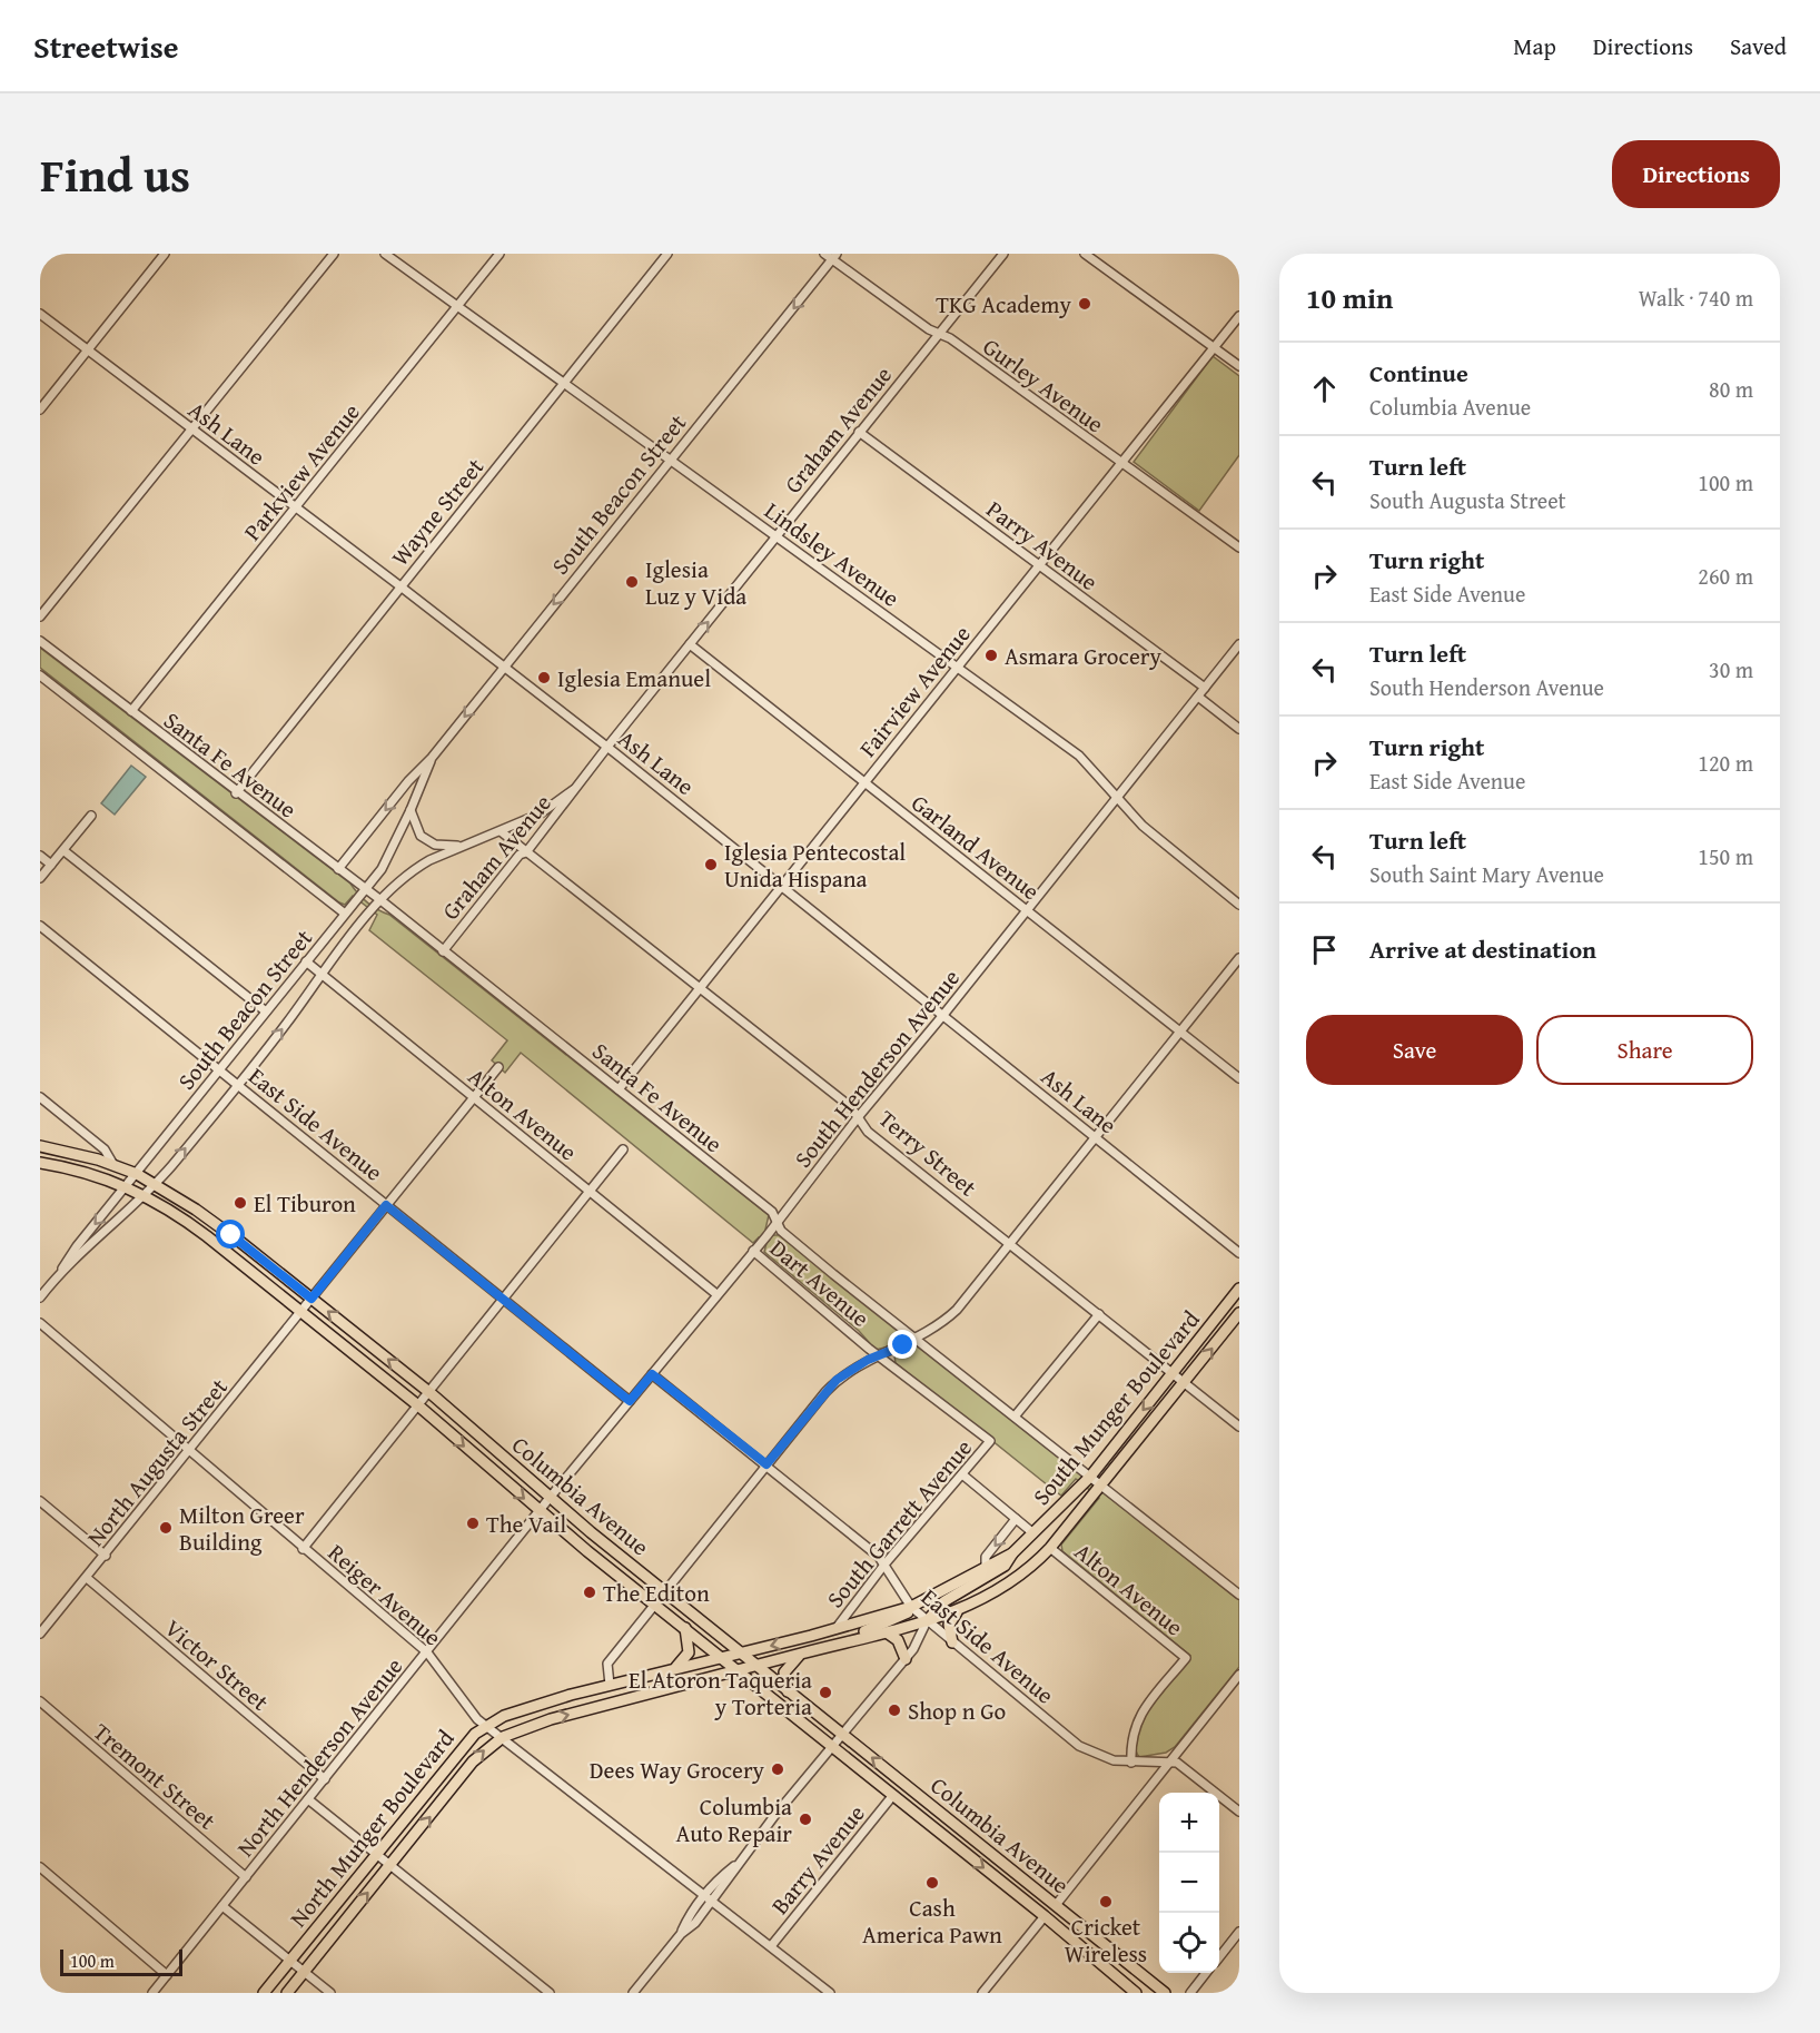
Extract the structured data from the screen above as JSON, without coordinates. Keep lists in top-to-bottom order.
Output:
{
  "streets": {
    "main road": ["South Munger Boulevard", "Columbia Avenue", "North Munger Boulevard"],
    "street": [
      "Gurley Avenue",
      "Graham Avenue",
      "Ash Lane",
      "Parkview Avenue",
      "South Beacon Street",
      "Wayne Street",
      "Parry Avenue",
      "Lindsley Avenue",
      "Fairview Avenue",
      "Santa Fe Avenue",
      "Garland Avenue",
      "South Henderson Avenue",
      "Alton Avenue",
      "East Side Avenue",
      "Terry Street",
      "Dart Avenue",
      "North Augusta Street",
      "South Garrett Avenue",
      "Reiger Avenue",
      "Victor Street",
      "North Henderson Avenue",
      "Tremont Street",
      "Barry Avenue"
    ]
  },
  "crossings": [
    ["Gurley Avenue", "Graham Avenue"],
    ["Gurley Avenue", "South Beacon Street"],
    ["Gurley Avenue", "Fairview Avenue"],
    ["Graham Avenue", "Ash Lane"],
    ["Graham Avenue", "South Beacon Street"],
    ["Graham Avenue", "Parry Avenue"],
    ["Graham Avenue", "Lindsley Avenue"],
    ["Graham Avenue", "Santa Fe Avenue"],
    ["Graham Avenue", "Garland Avenue"],
    ["Graham Avenue", "Terry Street"],
    ["Ash Lane", "Parkview Avenue"],
    ["Ash Lane", "South Beacon Street"],
    ["Ash Lane", "Wayne Street"],
    ["Ash Lane", "Fairview Avenue"],
    ["Ash Lane", "South Henderson Avenue"],
    ["Parkview Avenue", "Lindsley Avenue"],
    ["Parkview Avenue", "Santa Fe Avenue"],
    ["South Beacon Street", "Lindsley Avenue"],
    ["South Beacon Street", "Santa Fe Avenue"],
    ["South Beacon Street", "Alton Avenue"],
    ["South Beacon Street", "East Side Avenue"],
    ["South Beacon Street", "Columbia Avenue"],
    ["Wayne Street", "Lindsley Avenue"],
    ["Wayne Street", "Santa Fe Avenue"],
    ["Parry Avenue", "Fairview Avenue"],
    ["Parry Avenue", "South Henderson Avenue"],
    ["Lindsley Avenue", "Fairview Avenue"],
    ["Lindsley Avenue", "South Henderson Avenue"],
    ["Fairview Avenue", "Santa Fe Avenue"],
    ["Fairview Avenue", "Garland Avenue"],
    ["Fairview Avenue", "Terry Street"],
    ["Santa Fe Avenue", "South Henderson Avenue"],
    ["Santa Fe Avenue", "South Munger Boulevard"],
    ["Garland Avenue", "South Henderson Avenue"],
    ["South Henderson Avenue", "Alton Avenue"],
    ["South Henderson Avenue", "East Side Avenue"],
    ["South Henderson Avenue", "Terry Street"],
    ["South Henderson Avenue", "Dart Avenue"],
    ["South Henderson Avenue", "Columbia Avenue"],
    ["South Henderson Avenue", "North Henderson Avenue"],
    ["Alton Avenue", "East Side Avenue"],
    ["Alton Avenue", "South Munger Boulevard"],
    ["Alton Avenue", "North Augusta Street"],
    ["East Side Avenue", "South Munger Boulevard"],
    ["East Side Avenue", "North Augusta Street"],
    ["East Side Avenue", "South Garrett Avenue"],
    ["Terry Street", "South Munger Boulevard"],
    ["Dart Avenue", "South Garrett Avenue"],
    ["South Munger Boulevard", "Columbia Avenue"],
    ["South Munger Boulevard", "South Garrett Avenue"],
    ["South Munger Boulevard", "North Munger Boulevard"],
    ["North Augusta Street", "Columbia Avenue"],
    ["North Augusta Street", "Reiger Avenue"],
    ["North Augusta Street", "Victor Street"],
    ["Columbia Avenue", "North Henderson Avenue"],
    ["Columbia Avenue", "North Munger Boulevard"],
    ["Columbia Avenue", "Barry Avenue"],
    ["Reiger Avenue", "North Henderson Avenue"],
    ["Reiger Avenue", "North Munger Boulevard"],
    ["Reiger Avenue", "Barry Avenue"],
    ["Victor Street", "North Henderson Avenue"],
    ["North Henderson Avenue", "Tremont Street"]
  ],
  "places": [
    "TKG Academy",
    "Iglesia Luz y Vida",
    "Asmara Grocery",
    "Iglesia Emanuel",
    "Iglesia Pentecostal Unida Hispana",
    "El Tiburon",
    "The Vail",
    "Milton Greer Building",
    "The Editon",
    "El Atoron Taqueria y Torteria",
    "Shop n Go",
    "Dees Way Grocery",
    "Columbia Auto Repair",
    "Cash America Pawn",
    "Cricket Wireless"
  ],
  "scale_bar": "100 m",
  "page": {
    "header": "Streetwise",
    "nav": ["Map", "Directions", "Saved"],
    "title": "Find us",
    "buttons": [
      "Directions",
      ["Save", "Share"]
    ],
    "heading": ["10 min", "Walk · 740 m"],
    "list": [
      ["Continue", "Columbia Avenue", "80 m"],
      ["Turn left", "South Augusta Street", "100 m"],
      ["Turn right", "East Side Avenue", "260 m"],
      ["Turn left", "South Henderson Avenue", "30 m"],
      ["Turn right", "East Side Avenue", "120 m"],
      ["Turn left", "South Saint Mary Avenue", "150 m"],
      "Arrive at destination"
    ],
    "map_buttons": ["+", "−"],
    "scale": "100 m"
  }
}
